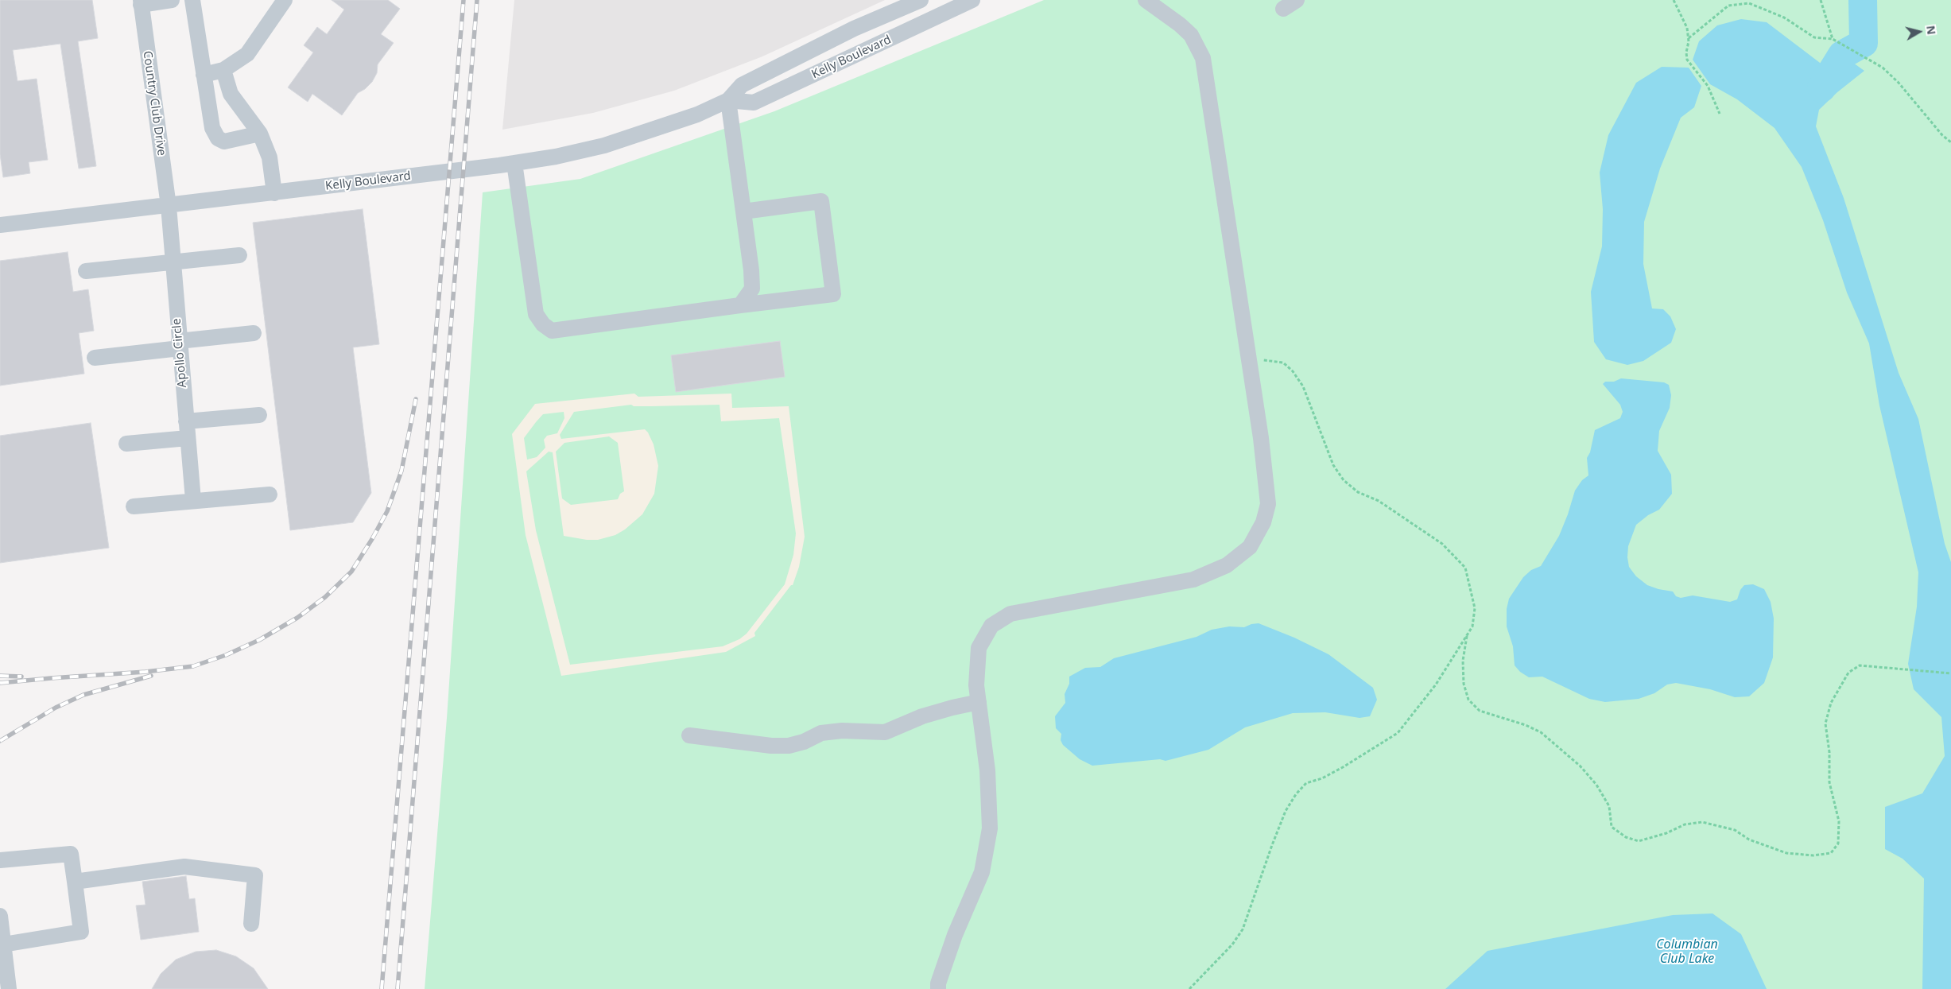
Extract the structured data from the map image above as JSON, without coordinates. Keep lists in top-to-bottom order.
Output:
{
  "streets": {
    "street": ["Kelly Boulevard", "Country Club Drive", "Apollo Circle"]
  },
  "crossings": [
    ["Kelly Boulevard", "Country Club Drive"],
    ["Kelly Boulevard", "Apollo Circle"],
    ["Country Club Drive", "Apollo Circle"]
  ],
  "water": ["Columbian Club Lake"],
  "north": "right"
}
